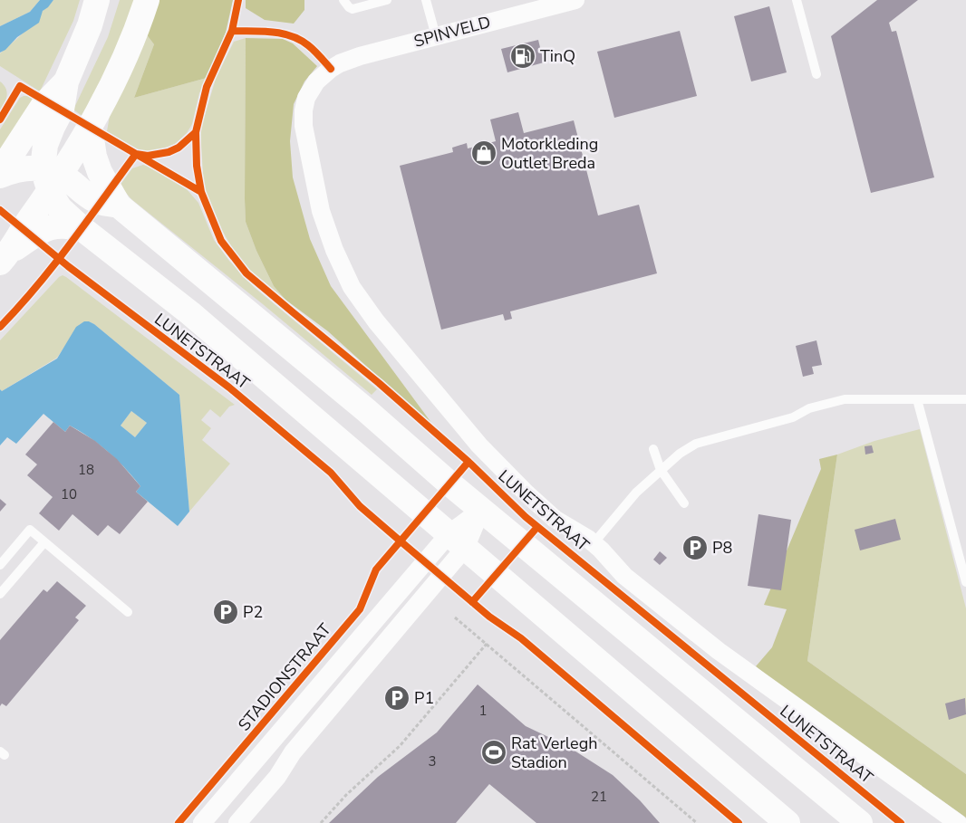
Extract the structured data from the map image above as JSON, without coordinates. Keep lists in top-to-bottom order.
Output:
{
  "streets": {
    "main road": ["LUNETSTRAAT"],
    "street": ["SPINVELD", "STADIONSTRAAT"]
  },
  "crossings": [
    ["SPINVELD", "LUNETSTRAAT"],
    ["LUNETSTRAAT", "STADIONSTRAAT"]
  ],
  "places": {
    "fuel station": ["TinQ"],
    "shop": ["Motorkleding Outlet Breda"],
    "parking": ["P8", "P2", "P1"],
    "sports": ["Rat Verlegh Stadion"]
  },
  "house_numbers": [
    "18",
    "10",
    "1",
    "3",
    "21"
  ]
}
